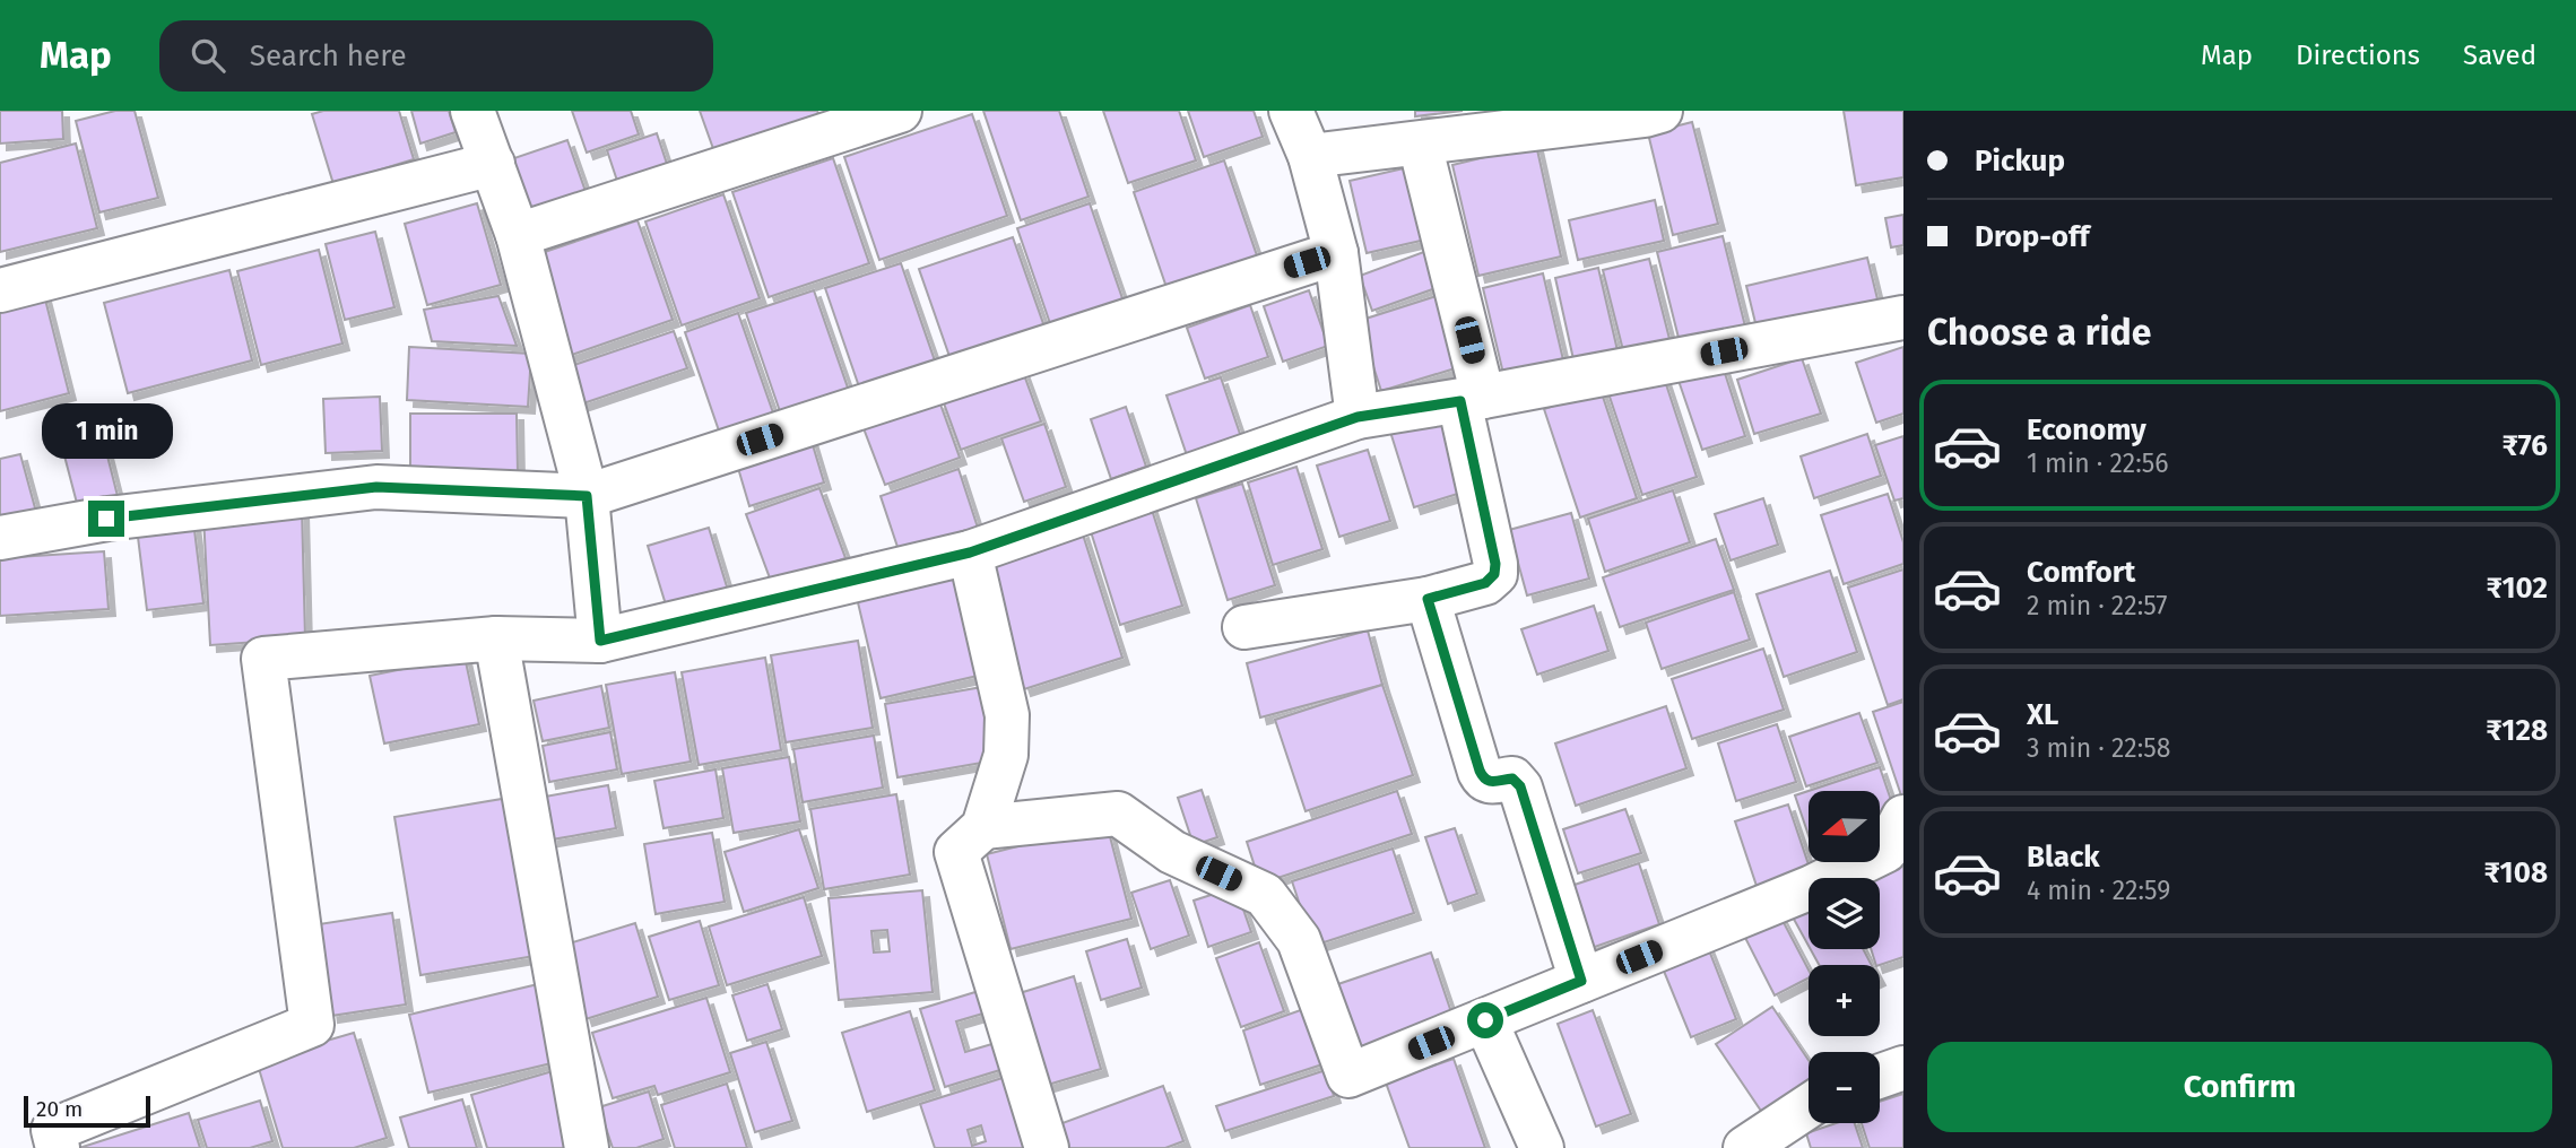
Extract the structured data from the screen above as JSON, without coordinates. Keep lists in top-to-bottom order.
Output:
{
  "scale_bar": "20 m",
  "north": "left",
  "page": {
    "header": "Map",
    "search": "Search here",
    "nav": ["Map", "Directions", "Saved"],
    "banner": ["Pickup", "Drop-off"],
    "heading": "Choose a ride",
    "list": [
      {
        "name": "Economy",
        "note": "1 min · 22:56",
        "value": "₹76"
      },
      {
        "name": "Comfort",
        "note": "2 min · 22:57",
        "value": "₹102"
      },
      {
        "name": "XL",
        "note": "3 min · 22:58",
        "value": "₹128"
      },
      {
        "name": "Black",
        "note": "4 min · 22:59",
        "value": "₹108"
      }
    ],
    "bubble": "1 min",
    "map_buttons": ["+", "−"],
    "buttons": "Confirm",
    "scale": "20 m"
  }
}
